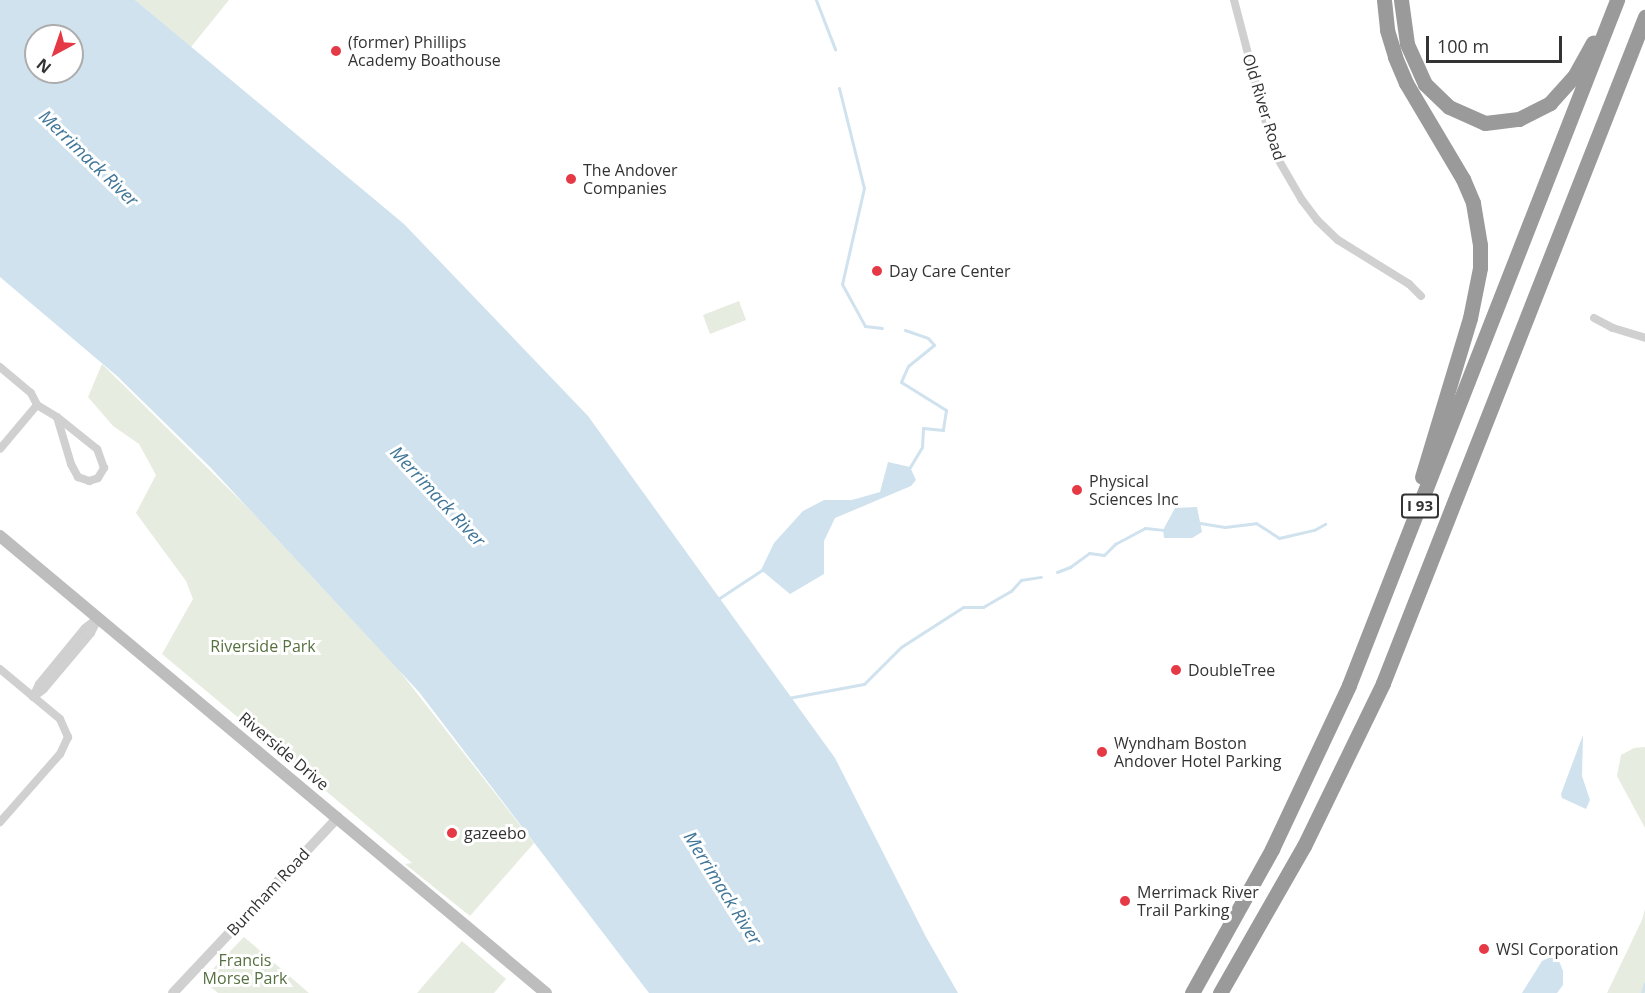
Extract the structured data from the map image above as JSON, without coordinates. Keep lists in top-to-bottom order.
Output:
{
  "streets": {
    "highway": ["I 93"],
    "main road": ["Riverside Drive"],
    "street": ["Old River Road", "Burnham Road"]
  },
  "crossings": [
    ["Riverside Drive", "Burnham Road"]
  ],
  "water": ["Merrimack River"],
  "parks": ["Riverside Park", "Francis Morse Park"],
  "places": [
    "(former) Phillips Academy Boathouse",
    "The Andover Companies",
    "Day Care Center",
    "Physical Sciences Inc",
    "DoubleTree",
    "Wyndham Boston Andover Hotel Parking",
    "gazeebo",
    "Merrimack River Trail Parking",
    "WSI Corporation"
  ],
  "scale_bar": "100 m",
  "north": "bottom left"
}
